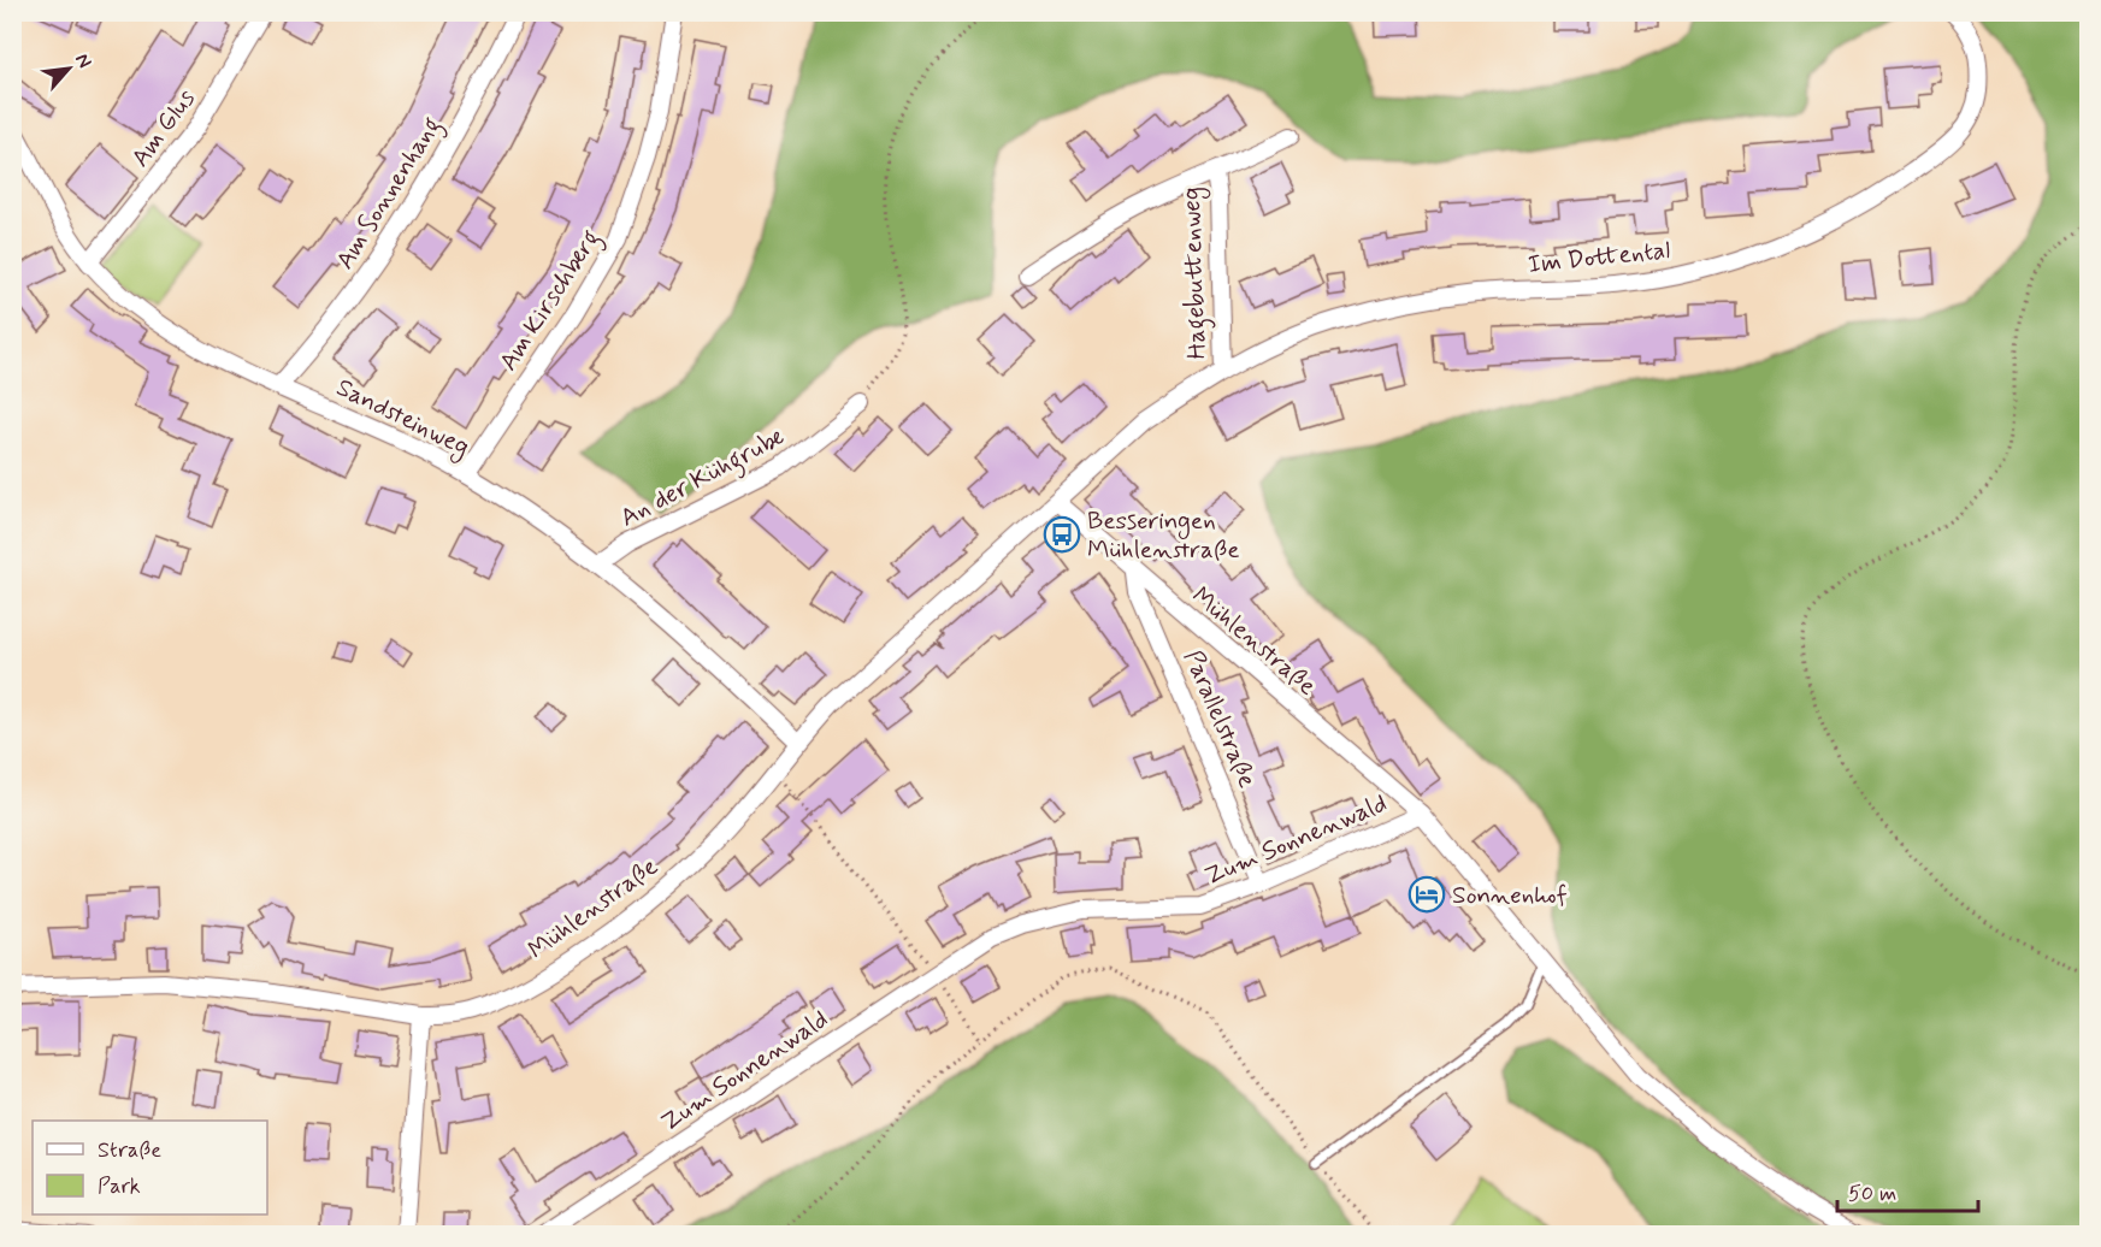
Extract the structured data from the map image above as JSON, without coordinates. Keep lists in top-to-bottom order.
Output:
{
  "streets": {
    "street": [
      "Am Glus",
      "Am Sonnenhang",
      "Im Dottental",
      "Hagebuttenweg",
      "Am Kirschberg",
      "Sandsteinweg",
      "An der Kühgrube",
      "Mühlenstraße",
      "Parallelstraße",
      "Zum Sonnenwald"
    ]
  },
  "crossings": [
    ["Am Glus", "Sandsteinweg"],
    ["Am Sonnenhang", "Sandsteinweg"],
    ["Im Dottental", "Hagebuttenweg"],
    ["Im Dottental", "Mühlenstraße"],
    ["Am Kirschberg", "Sandsteinweg"],
    ["Sandsteinweg", "An der Kühgrube"],
    ["Sandsteinweg", "Mühlenstraße"],
    ["Mühlenstraße", "Parallelstraße"],
    ["Mühlenstraße", "Zum Sonnenwald"],
    ["Parallelstraße", "Zum Sonnenwald"]
  ],
  "places": {
    "bus stop": ["Besseringen Mühlenstraße"],
    "hotel": ["Sonnenhof"]
  },
  "legend": ["Straße", "Park"],
  "scale_bar": "50 m",
  "north": "top right"
}
